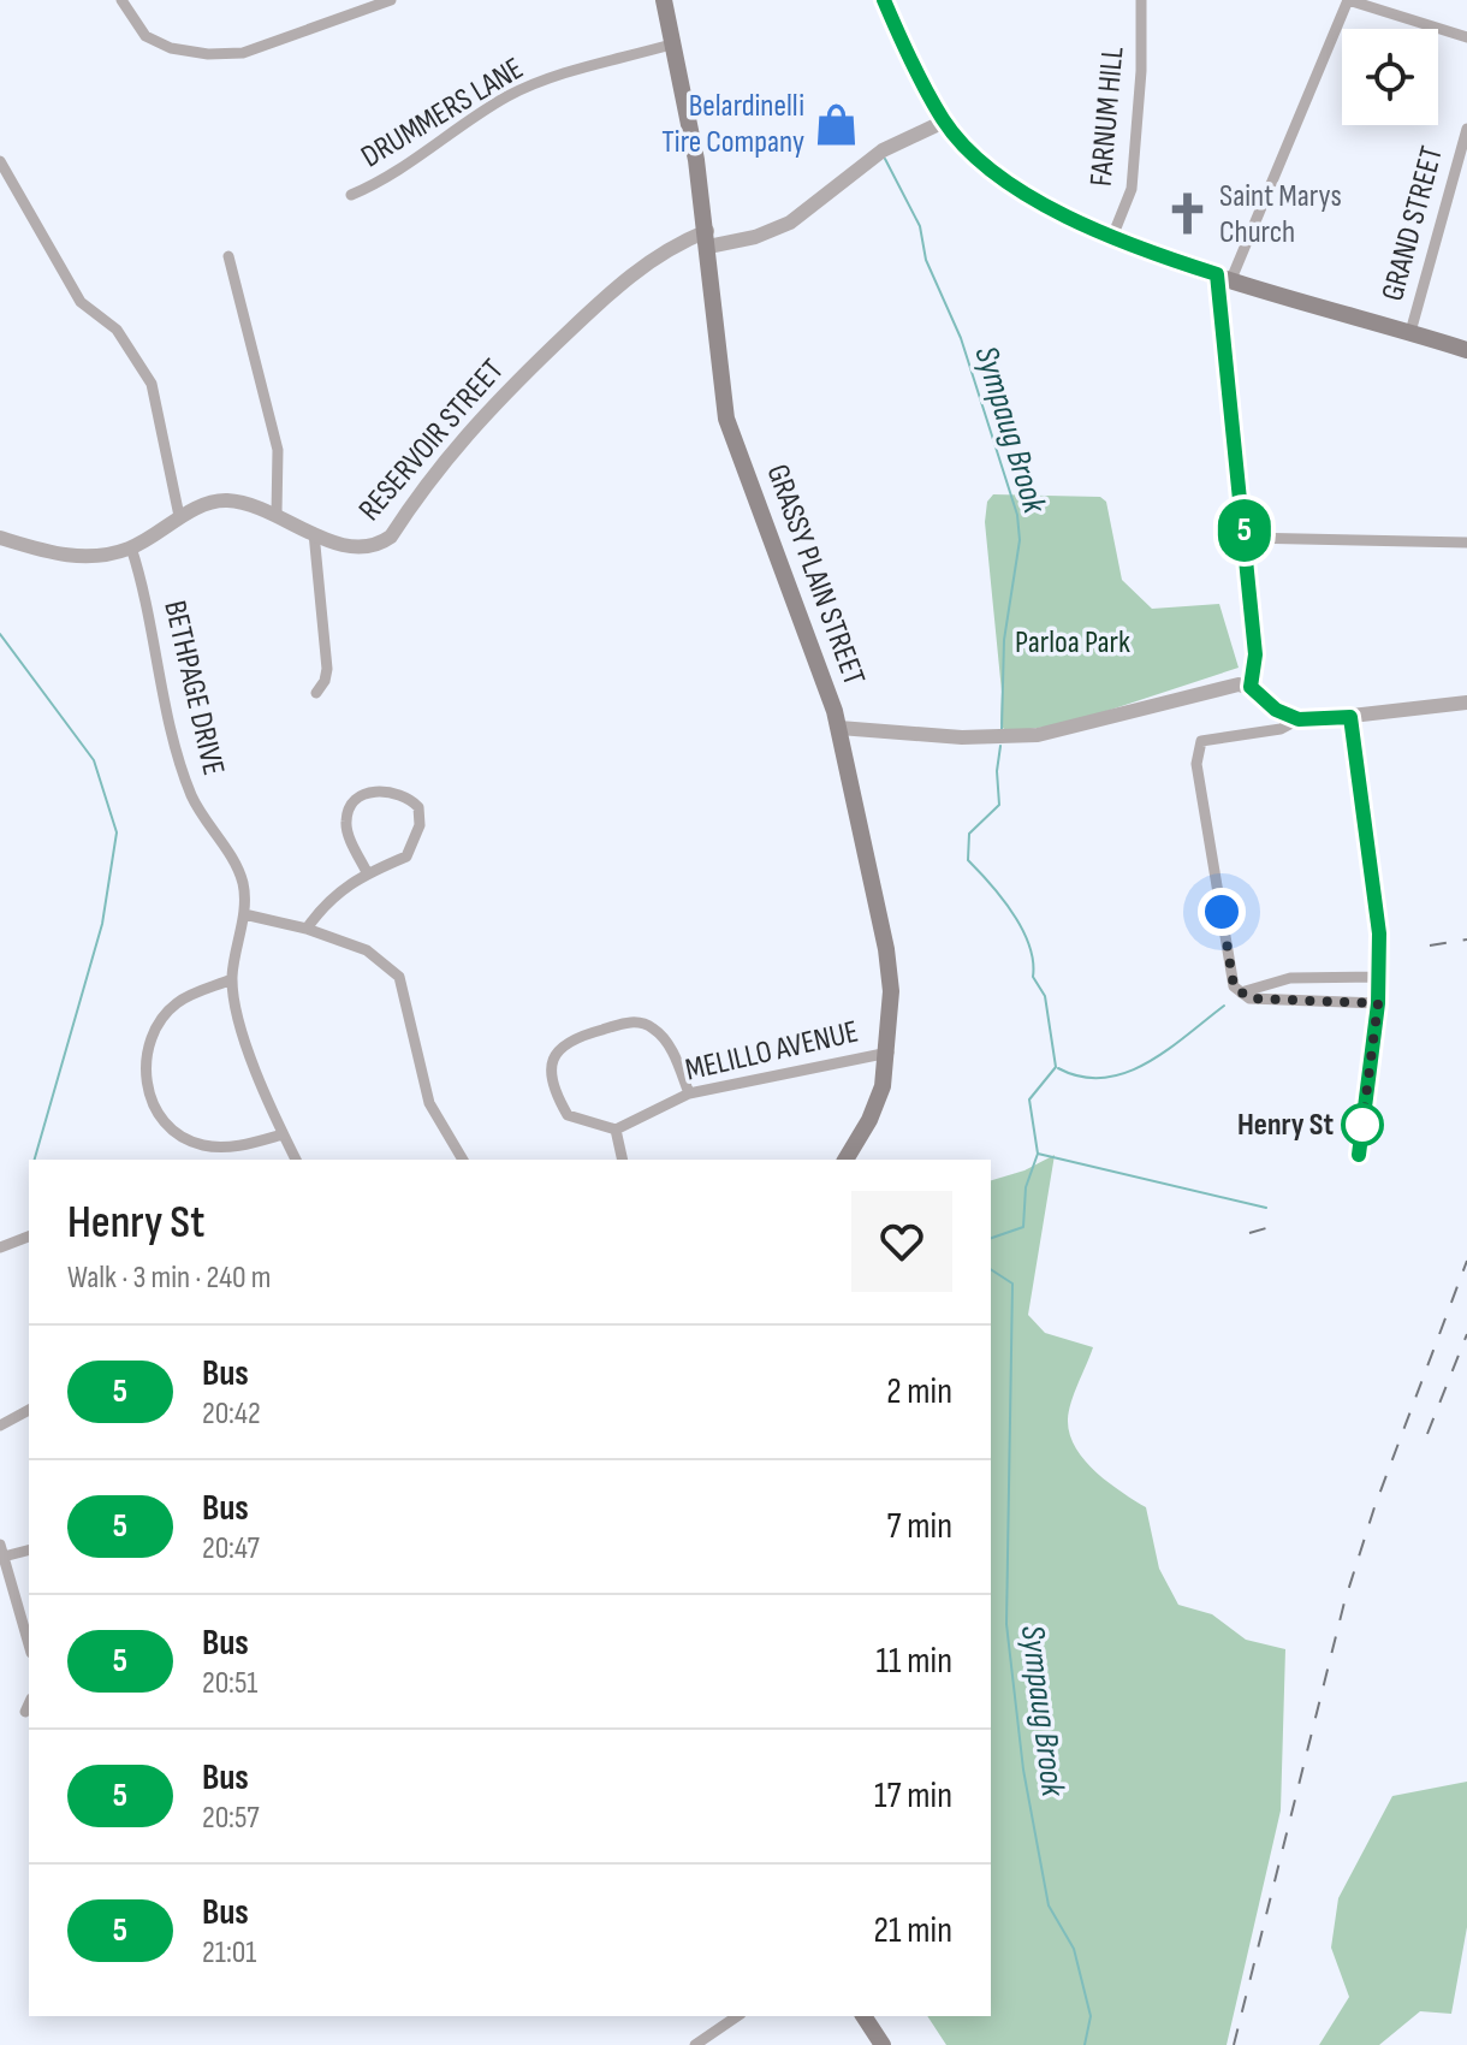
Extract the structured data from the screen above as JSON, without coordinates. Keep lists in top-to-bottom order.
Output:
{
  "streets": {
    "main road": ["GRASSY PLAIN STREET"],
    "street": [
      "DRUMMERS LANE",
      "FARNUM HILL",
      "GRAND STREET",
      "RESERVOIR STREET",
      "BETHPAGE DRIVE",
      "MELILLO AVENUE"
    ]
  },
  "crossings": [
    ["DRUMMERS LANE", "GRASSY PLAIN STREET"],
    ["RESERVOIR STREET", "GRASSY PLAIN STREET"],
    ["RESERVOIR STREET", "BETHPAGE DRIVE"],
    ["GRASSY PLAIN STREET", "MELILLO AVENUE"]
  ],
  "water": ["Sympaug Brook"],
  "parks": ["Parloa Park"],
  "places": {
    "shop": ["Belardinelli Tire Company"],
    "church": ["Saint Marys Church"],
    "other": ["Henry St"]
  },
  "lines": ["bus line 5"],
  "page": {
    "on_map": "5",
    "heading": ["Henry St", "Walk · 3 min · 240 m"],
    "list": [
      {
        "mark": "5",
        "name": "Bus",
        "note": "20:42",
        "value": "2 min"
      },
      {
        "mark": "5",
        "name": "Bus",
        "note": "20:47",
        "value": "7 min"
      },
      {
        "mark": "5",
        "name": "Bus",
        "note": "20:51",
        "value": "11 min"
      },
      {
        "mark": "5",
        "name": "Bus",
        "note": "20:57",
        "value": "17 min"
      },
      {
        "mark": "5",
        "name": "Bus",
        "note": "21:01",
        "value": "21 min"
      }
    ]
  }
}
